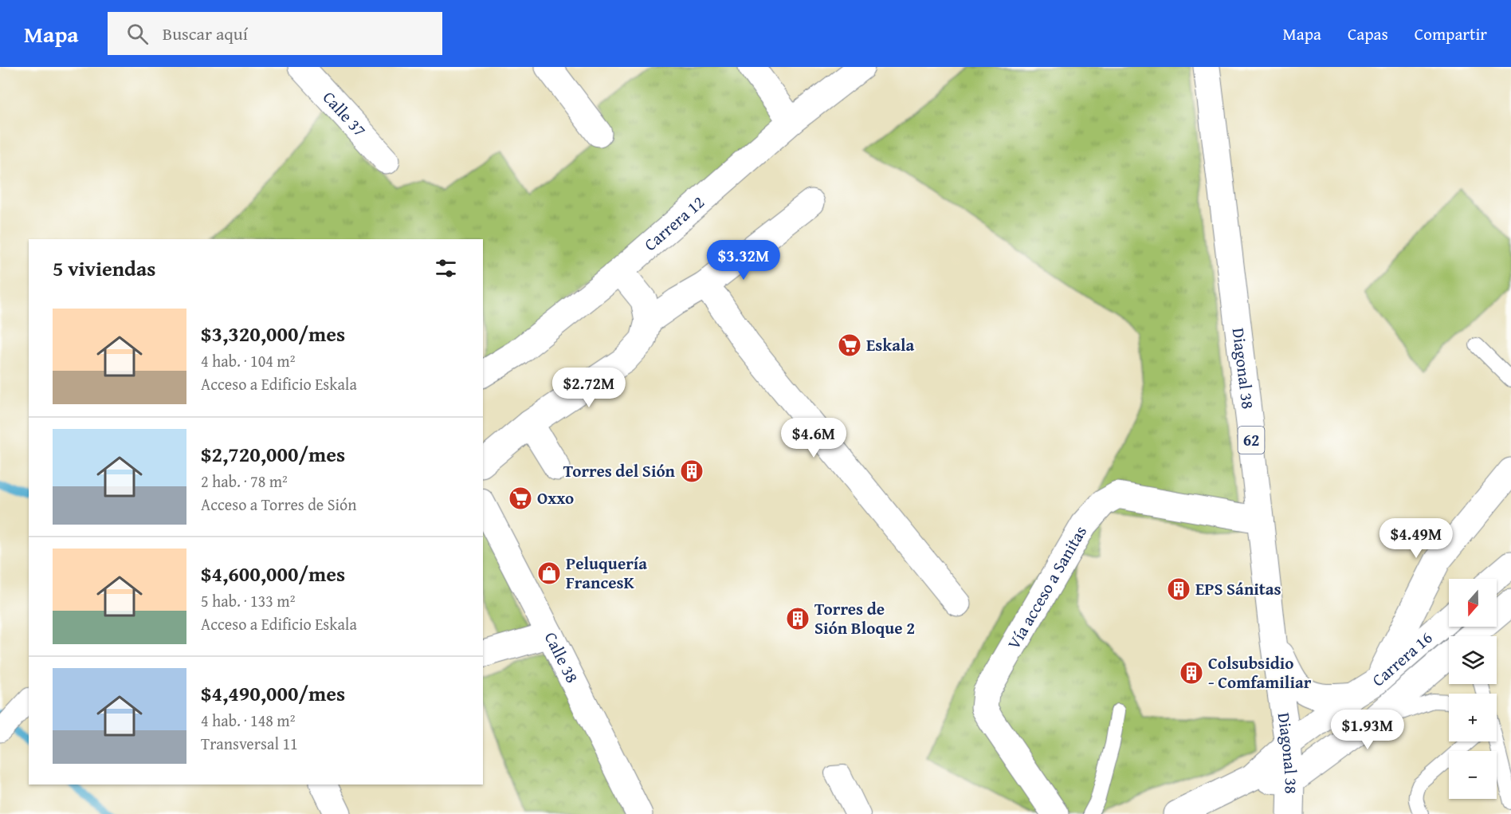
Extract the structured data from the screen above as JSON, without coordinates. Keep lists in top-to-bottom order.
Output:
{
  "streets": {
    "street": [
      "Calle 37",
      "Carrera 12",
      "Diagonal 38",
      "62",
      "Vía acceso a Sanitas",
      "Calle 38",
      "Carrera 16"
    ]
  },
  "crossings": [
    ["Diagonal 38", "Vía acceso a Sanitas"],
    ["Diagonal 38", "Carrera 16"]
  ],
  "places": {
    "supermarket": ["Eskala", "Oxxo"],
    "building": [
      "Torres del Sión",
      "EPS Sánitas",
      "Torres de Sión Bloque 2",
      "Colsubsidio - Comfamiliar"
    ],
    "shop": ["Peluquería FrancesK"]
  },
  "north": "bottom",
  "page": {
    "header": "Mapa",
    "search": "Buscar aquí",
    "nav": ["Mapa", "Capas", "Compartir"],
    "heading": "5 viviendas",
    "price": [
      "$3.32M",
      "$2.72M",
      "$4.6M",
      "$4.49M",
      "$1.93M"
    ],
    "list": [
      {
        "name": "$3,320,000/mes",
        "note": "4 hab. · 104 m² · Acceso a Edificio Eskala"
      },
      {
        "name": "$2,720,000/mes",
        "note": "2 hab. · 78 m² · Acceso a Torres de Sión"
      },
      {
        "name": "$4,600,000/mes",
        "note": "5 hab. · 133 m² · Acceso a Edificio Eskala"
      },
      {
        "name": "$4,490,000/mes",
        "note": "4 hab. · 148 m² · Transversal 11"
      }
    ],
    "map_buttons": ["+", "−"]
  }
}
